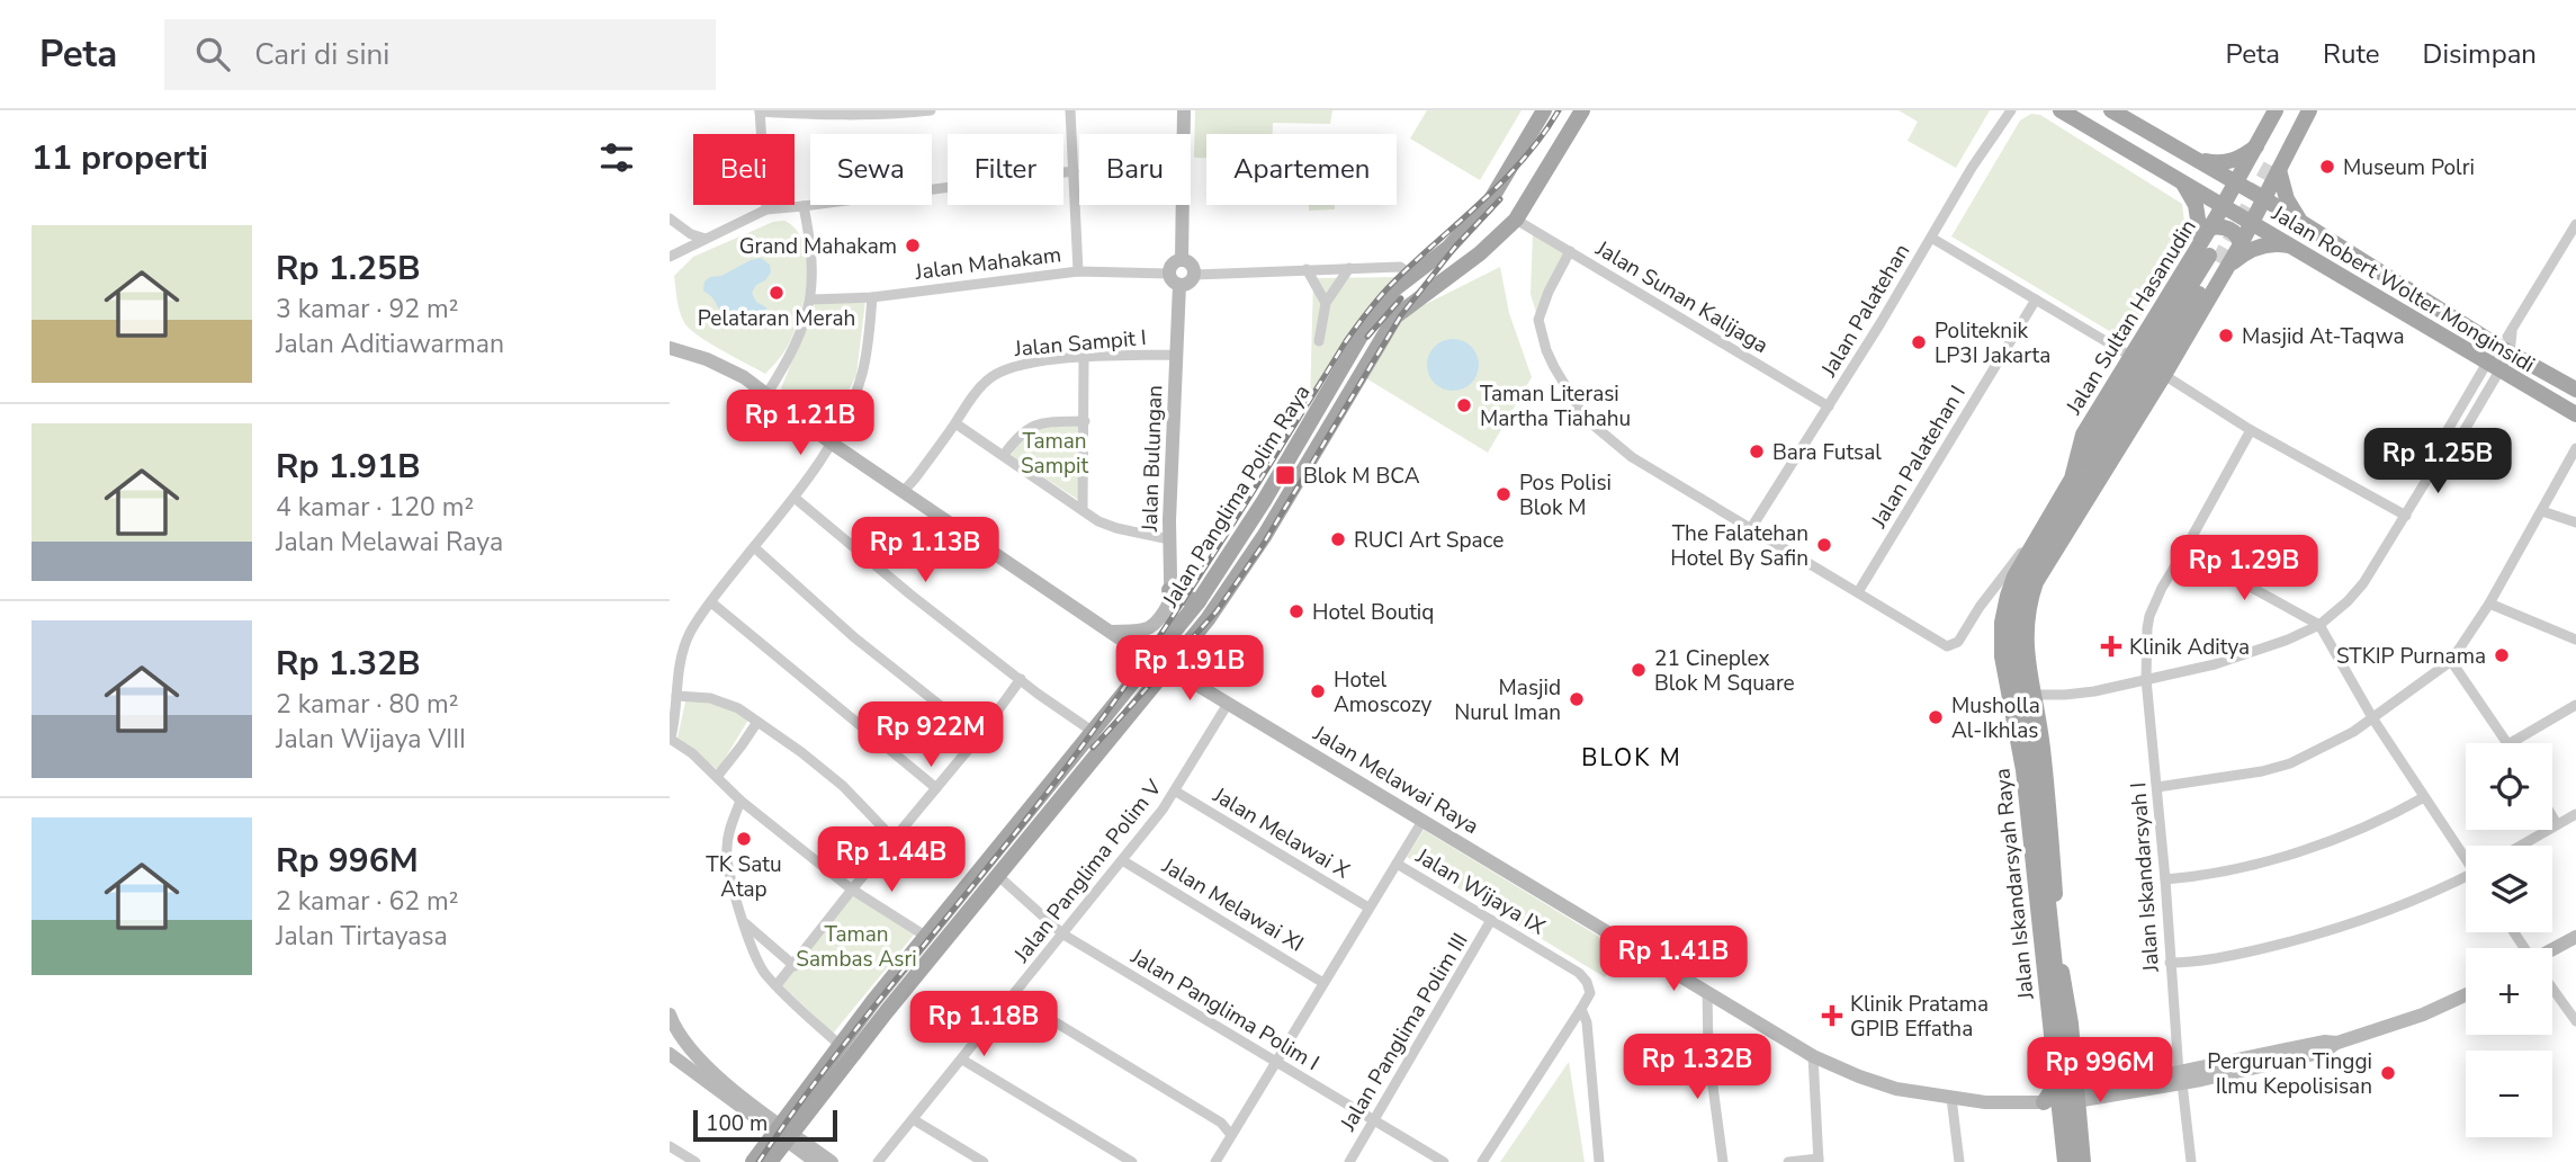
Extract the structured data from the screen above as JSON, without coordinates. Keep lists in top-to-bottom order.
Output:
{
  "streets": {
    "main road": [
      "Jalan Robert Wolter Monginsidi",
      "Jalan Sultan Hasanudin",
      "Jalan Bulungan",
      "Jalan Panglima Polim Raya",
      "Jalan Melawai Raya",
      "Jalan Iskandarsyah Raya"
    ],
    "street": [
      "Jalan Mahakam",
      "Jalan Sunan Kalijaga",
      "Jalan Palatehan",
      "Jalan Sampit I",
      "Jalan Palatehan I",
      "Jalan Melawai X",
      "Jalan Panglima Polim V",
      "Jalan Iskandarsyah I",
      "Jalan Wijaya IX",
      "Jalan Melawai XI",
      "Jalan Panglima Polim I",
      "Jalan Panglima Polim III"
    ]
  },
  "crossings": [
    ["Jalan Mahakam", "Jalan Bulungan"],
    ["Jalan Robert Wolter Monginsidi", "Jalan Sultan Hasanudin"],
    ["Jalan Sunan Kalijaga", "Jalan Palatehan"],
    ["Jalan Sunan Kalijaga", "Jalan Panglima Polim Raya"],
    ["Jalan Sultan Hasanudin", "Jalan Iskandarsyah Raya"],
    ["Jalan Sampit I", "Jalan Bulungan"],
    ["Jalan Sampit I", "Jalan Melawai Raya"],
    ["Jalan Bulungan", "Jalan Panglima Polim Raya"],
    ["Jalan Panglima Polim Raya", "Jalan Melawai Raya"],
    ["Jalan Panglima Polim Raya", "Jalan Panglima Polim I"],
    ["Jalan Melawai Raya", "Jalan Panglima Polim V"],
    ["Jalan Melawai Raya", "Jalan Iskandarsyah I"],
    ["Jalan Melawai Raya", "Jalan Iskandarsyah Raya"],
    ["Jalan Melawai X", "Jalan Panglima Polim V"],
    ["Jalan Panglima Polim V", "Jalan Melawai XI"],
    ["Jalan Panglima Polim V", "Jalan Panglima Polim I"],
    ["Jalan Wijaya IX", "Jalan Panglima Polim III"],
    ["Jalan Panglima Polim I", "Jalan Panglima Polim III"]
  ],
  "districts": ["BLOK M"],
  "parks": ["Taman Sampit", "Taman Sambas Asri"],
  "places": {
    "other": [
      "Museum Polri",
      "Grand Mahakam",
      "Pelataran Merah",
      "Masjid At-Taqwa",
      "Politeknik LP3I Jakarta",
      "Taman Literasi Martha Tiahahu",
      "Bara Futsal",
      "Pos Polisi Blok M",
      "RUCI Art Space",
      "The Falatehan Hotel By Safin",
      "Hotel Boutiq",
      "STKIP Purnama",
      "21 Cineplex Blok M Square",
      "Hotel Amoscozy",
      "Masjid Nurul Iman",
      "Musholla Al-Ikhlas",
      "TK Satu Atap",
      "Perguruan Tinggi Ilmu Kepolisisan"
    ],
    "transit": ["Blok M BCA"],
    "health": ["Klinik Aditya", "Klinik Pratama GPIB Effatha"]
  },
  "scale_bar": "100 m",
  "page": {
    "header": "Peta",
    "search": "Cari di sini",
    "nav": ["Peta", "Rute", "Disimpan"],
    "heading": "11 properti",
    "chip": [
      "Beli",
      "Sewa",
      "Filter",
      "Baru",
      "Apartemen"
    ],
    "list": [
      {
        "name": "Rp 1.25B",
        "note": "3 kamar · 92 m² · Jalan Aditiawarman"
      },
      {
        "name": "Rp 1.91B",
        "note": "4 kamar · 120 m² · Jalan Melawai Raya"
      },
      {
        "name": "Rp 1.32B",
        "note": "2 kamar · 80 m² · Jalan Wijaya VIII"
      },
      {
        "name": "Rp 996M",
        "note": "2 kamar · 62 m² · Jalan Tirtayasa"
      }
    ],
    "price": [
      "Rp 1.21B",
      "Rp 1.25B",
      "Rp 1.13B",
      "Rp 1.29B",
      "Rp 1.91B",
      "Rp 922M",
      "Rp 1.44B",
      "Rp 1.41B",
      "Rp 1.18B",
      "Rp 1.32B",
      "Rp 996M"
    ],
    "map_buttons": ["+", "−"],
    "scale": "100 m"
  }
}
